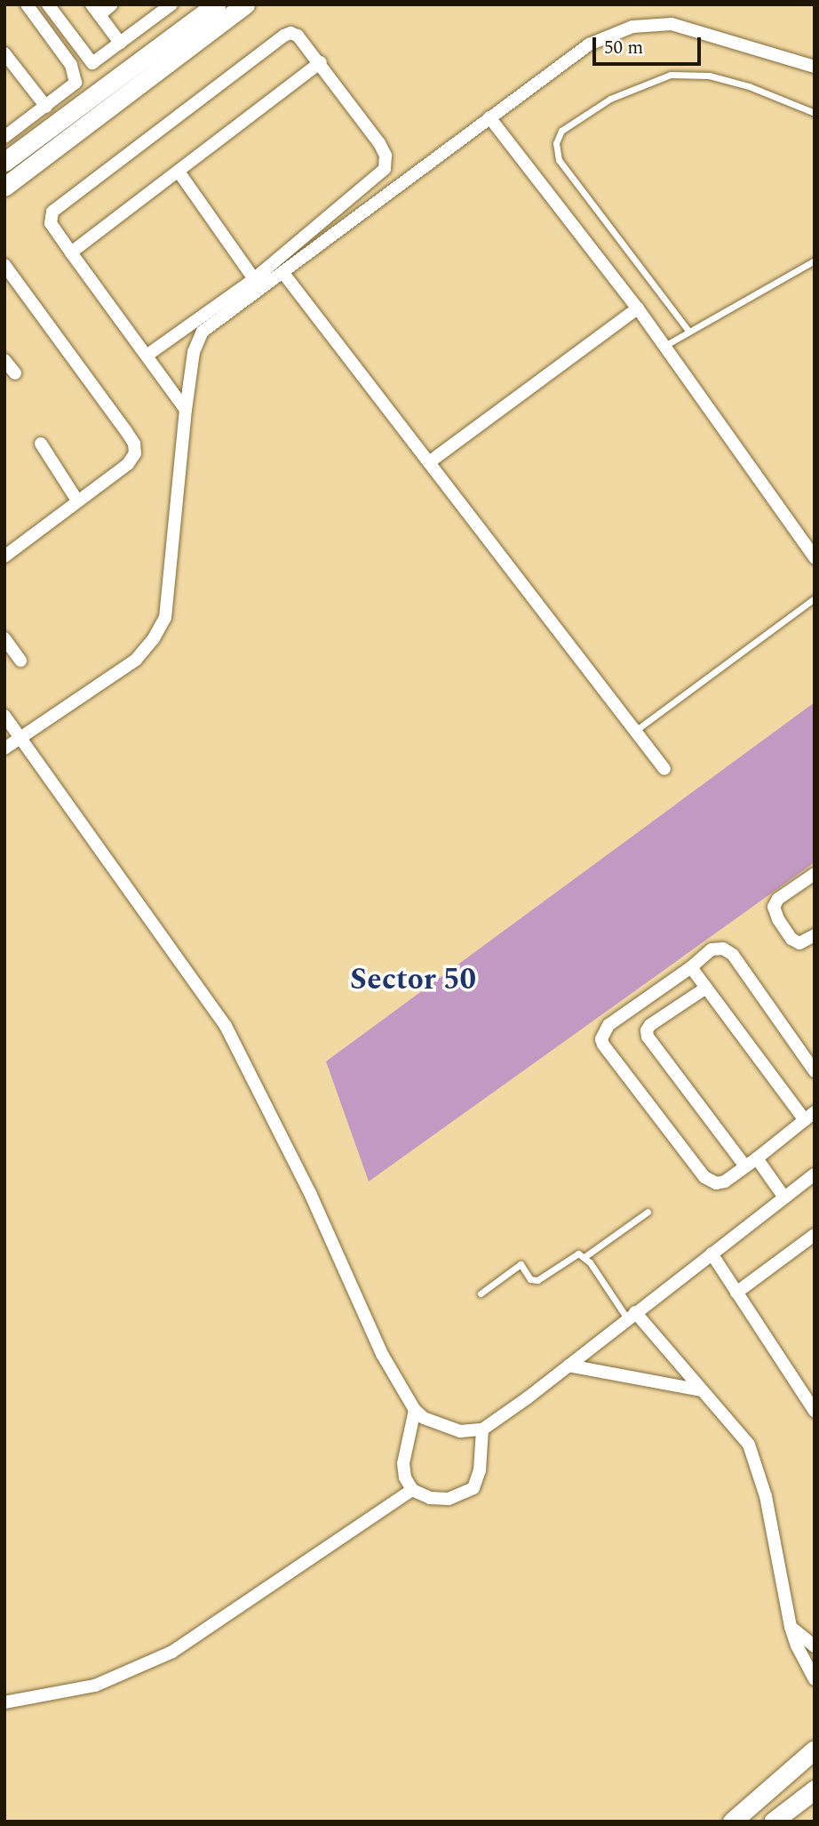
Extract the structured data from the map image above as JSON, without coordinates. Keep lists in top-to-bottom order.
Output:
{
  "districts": ["Sector 50"],
  "scale_bar": "50 m"
}
